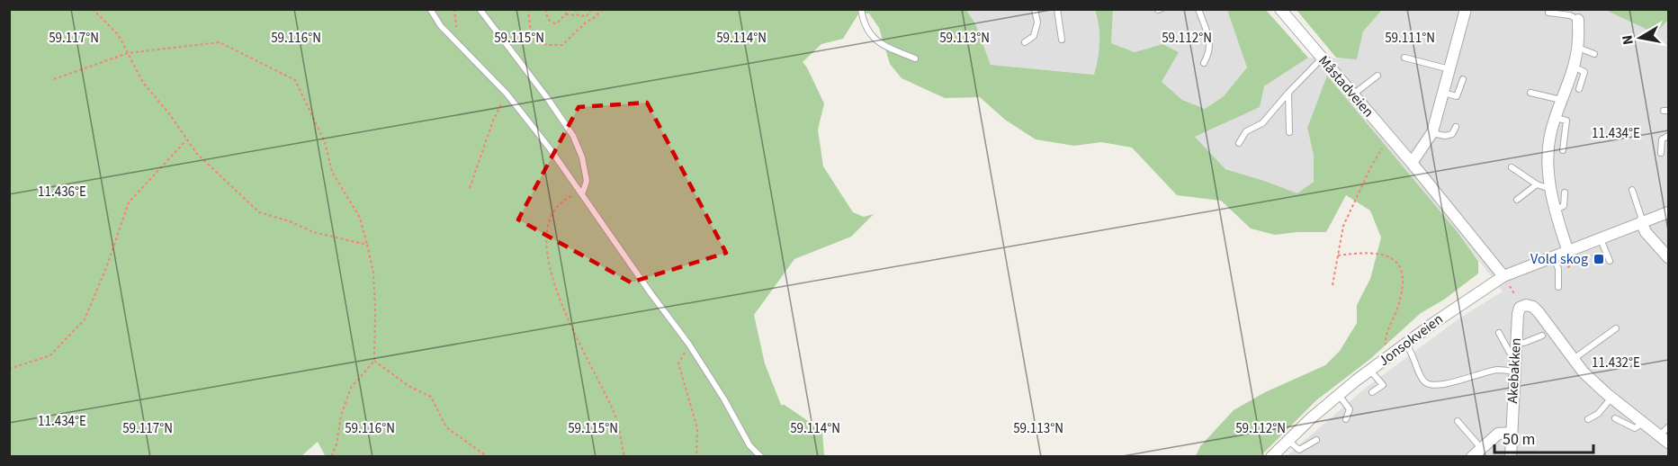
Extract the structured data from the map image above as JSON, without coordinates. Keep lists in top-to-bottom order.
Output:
{
  "streets": {
    "street": ["Måstadveien", "Jonsokveien", "Akebakken"]
  },
  "crossings": [
    ["Måstadveien", "Jonsokveien"]
  ],
  "places": {
    "transit": ["Vold skog"]
  },
  "scale_bar": "50 m",
  "north": "left",
  "coordinates": [
    "59.117°N",
    "59.116°N",
    "59.115°N",
    "59.114°N",
    "59.113°N",
    "59.112°N",
    "59.111°N",
    "11.434°E",
    "11.436°E",
    "11.432°E"
  ]
}
